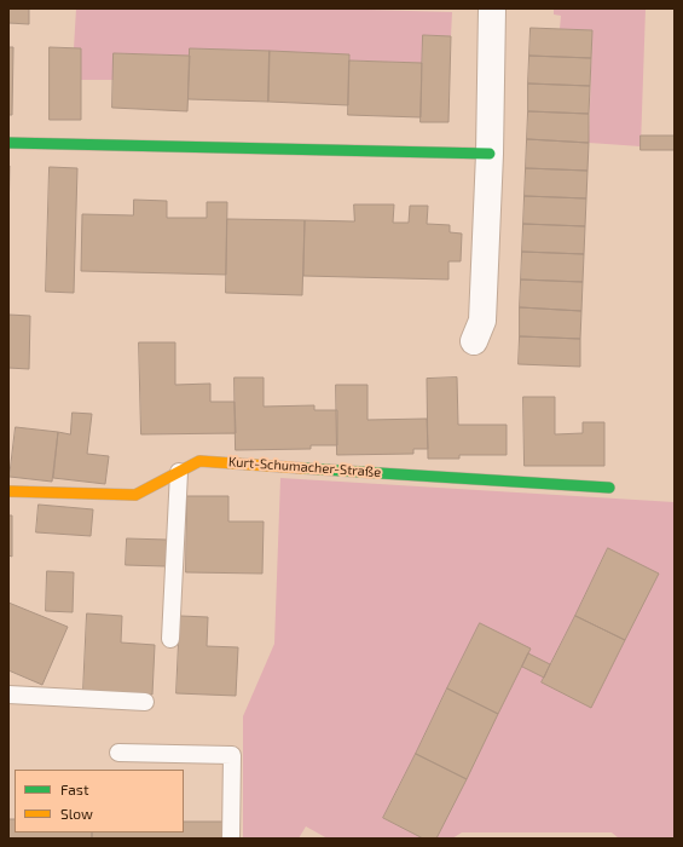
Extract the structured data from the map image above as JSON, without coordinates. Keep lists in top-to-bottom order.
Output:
{
  "streets": {
    "street": ["Kurt-Schumacher-Straße"]
  },
  "legend": ["Fast", "Slow"]
}
